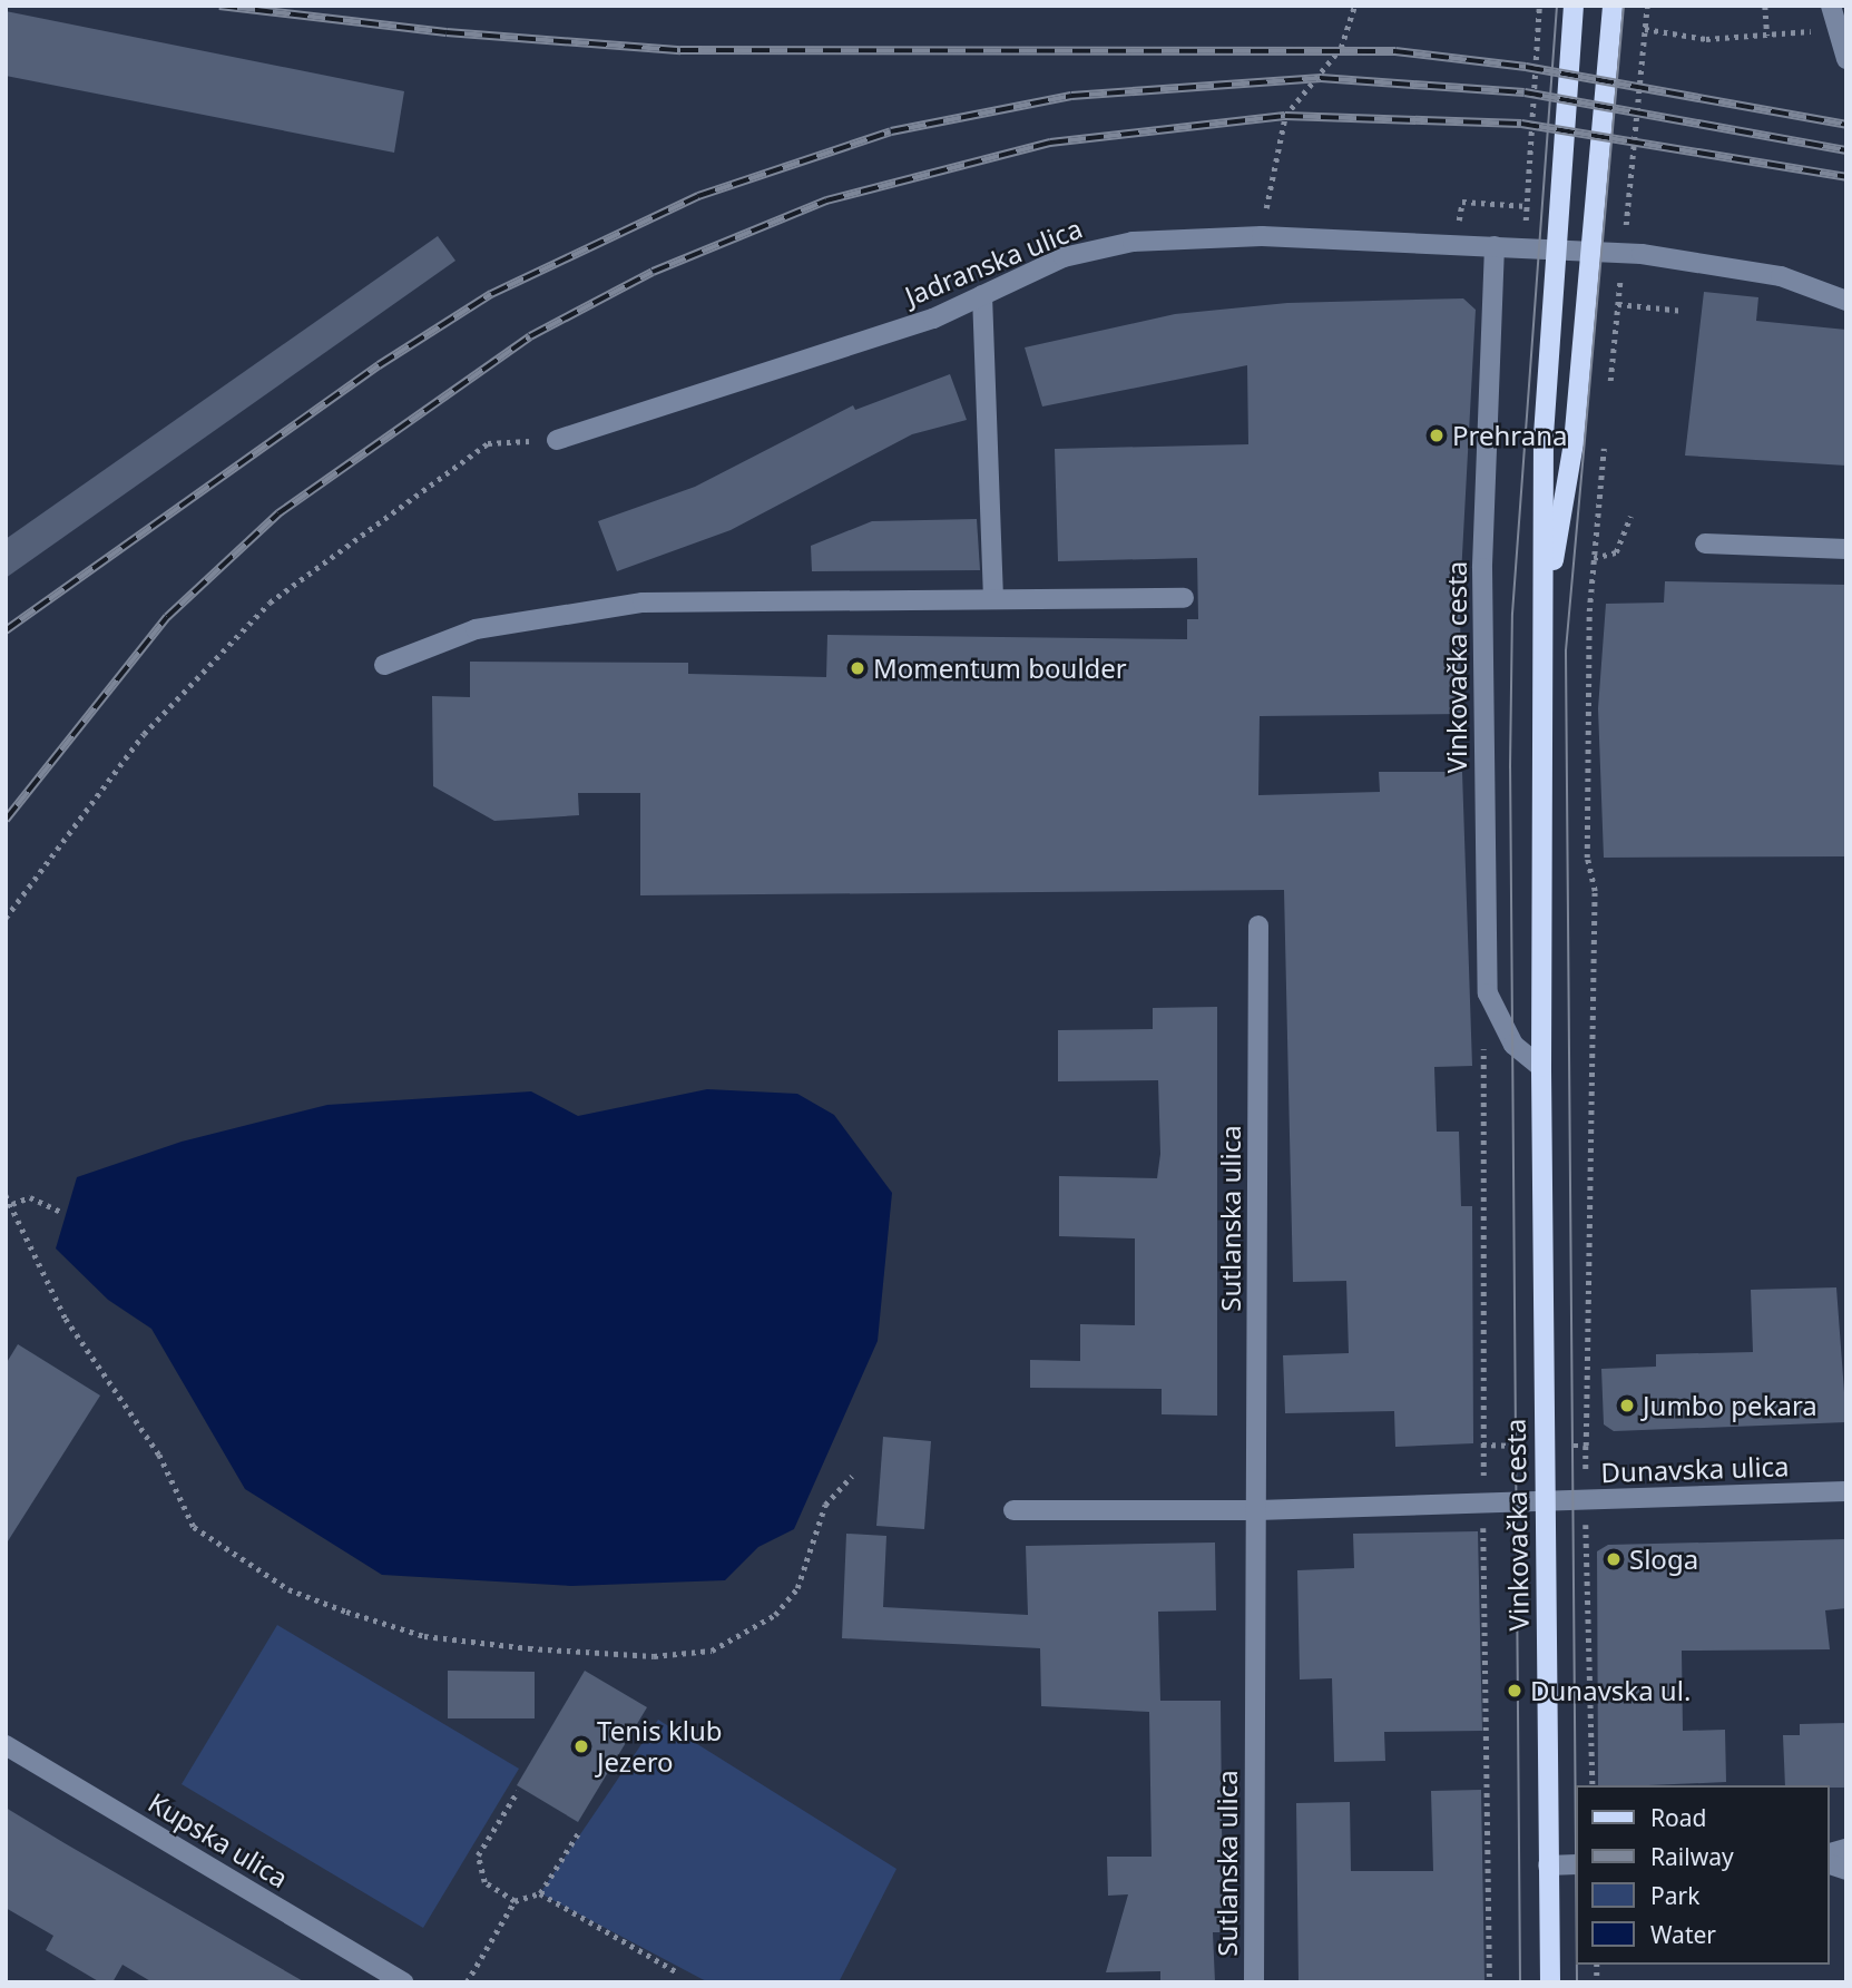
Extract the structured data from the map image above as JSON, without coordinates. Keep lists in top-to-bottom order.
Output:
{
  "streets": {
    "main road": ["Vinkovačka cesta"],
    "street": [
      "Jadranska ulica",
      "Sutlanska ulica",
      "Dunavska ulica",
      "Kupska ulica"
    ]
  },
  "crossings": [
    ["Jadranska ulica", "Vinkovačka cesta"],
    ["Vinkovačka cesta", "Dunavska ulica"]
  ],
  "places": [
    "Prehrana",
    "Momentum boulder",
    "Jumbo pekara",
    "Sloga",
    "Dunavska ul.",
    "Tenis klub Jezero"
  ],
  "legend": [
    "Road",
    "Railway",
    "Park",
    "Water"
  ]
}
